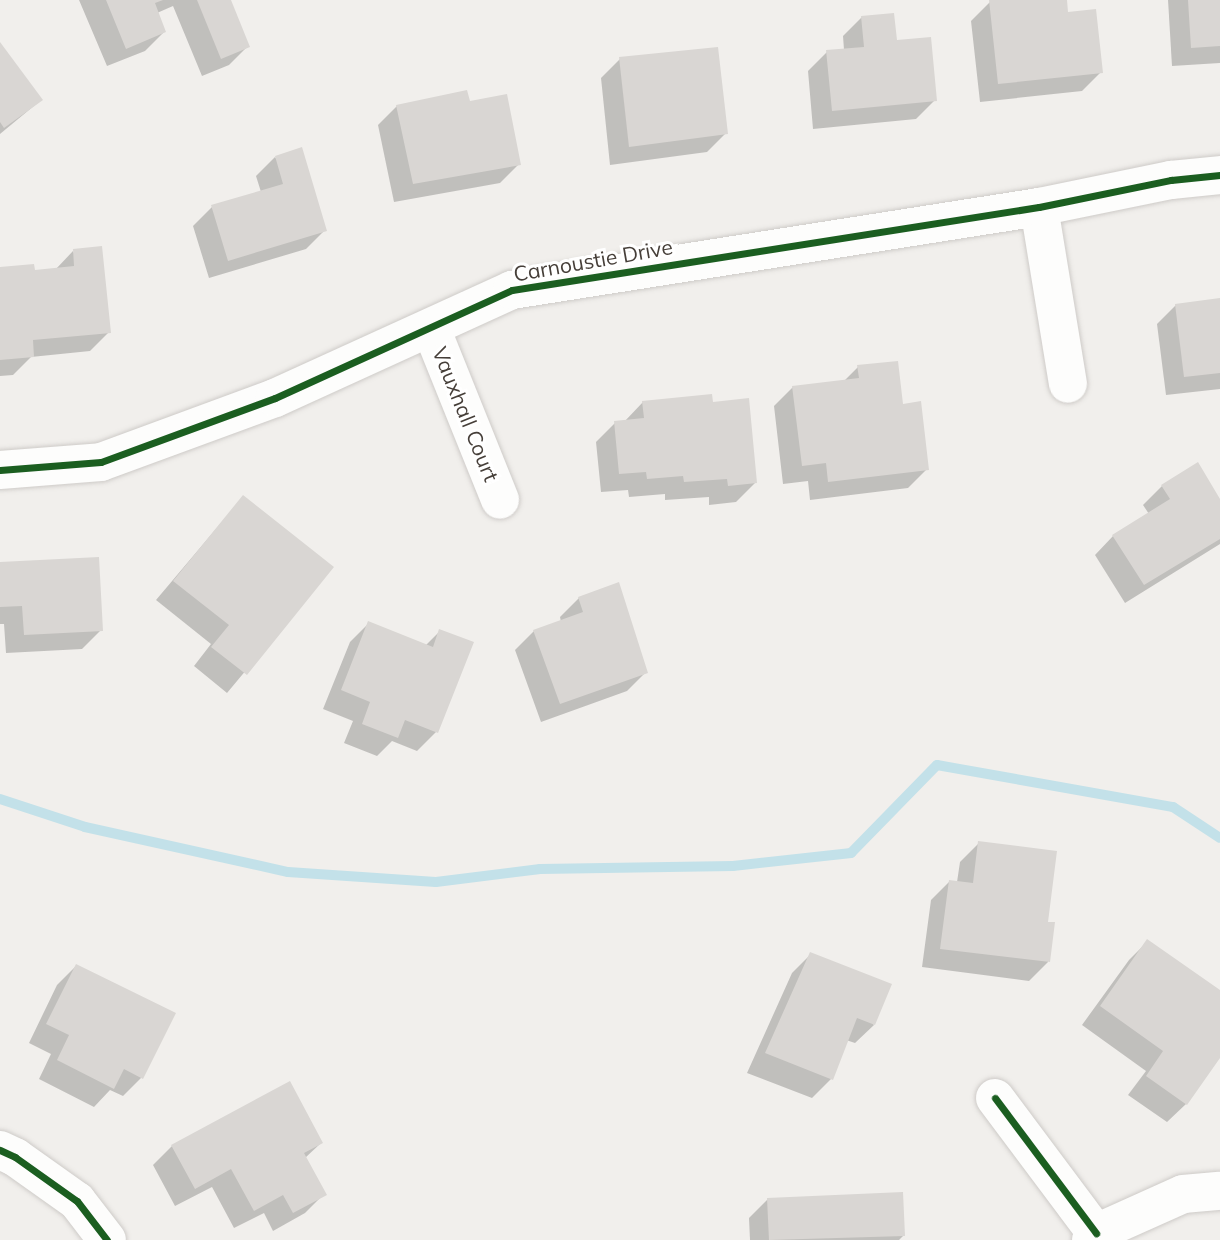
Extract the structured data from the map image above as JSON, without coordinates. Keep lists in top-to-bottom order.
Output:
{
  "streets": {
    "street": ["Carnoustie Drive", "Vauxhall Court"]
  },
  "crossings": [
    ["Carnoustie Drive", "Vauxhall Court"]
  ]
}
